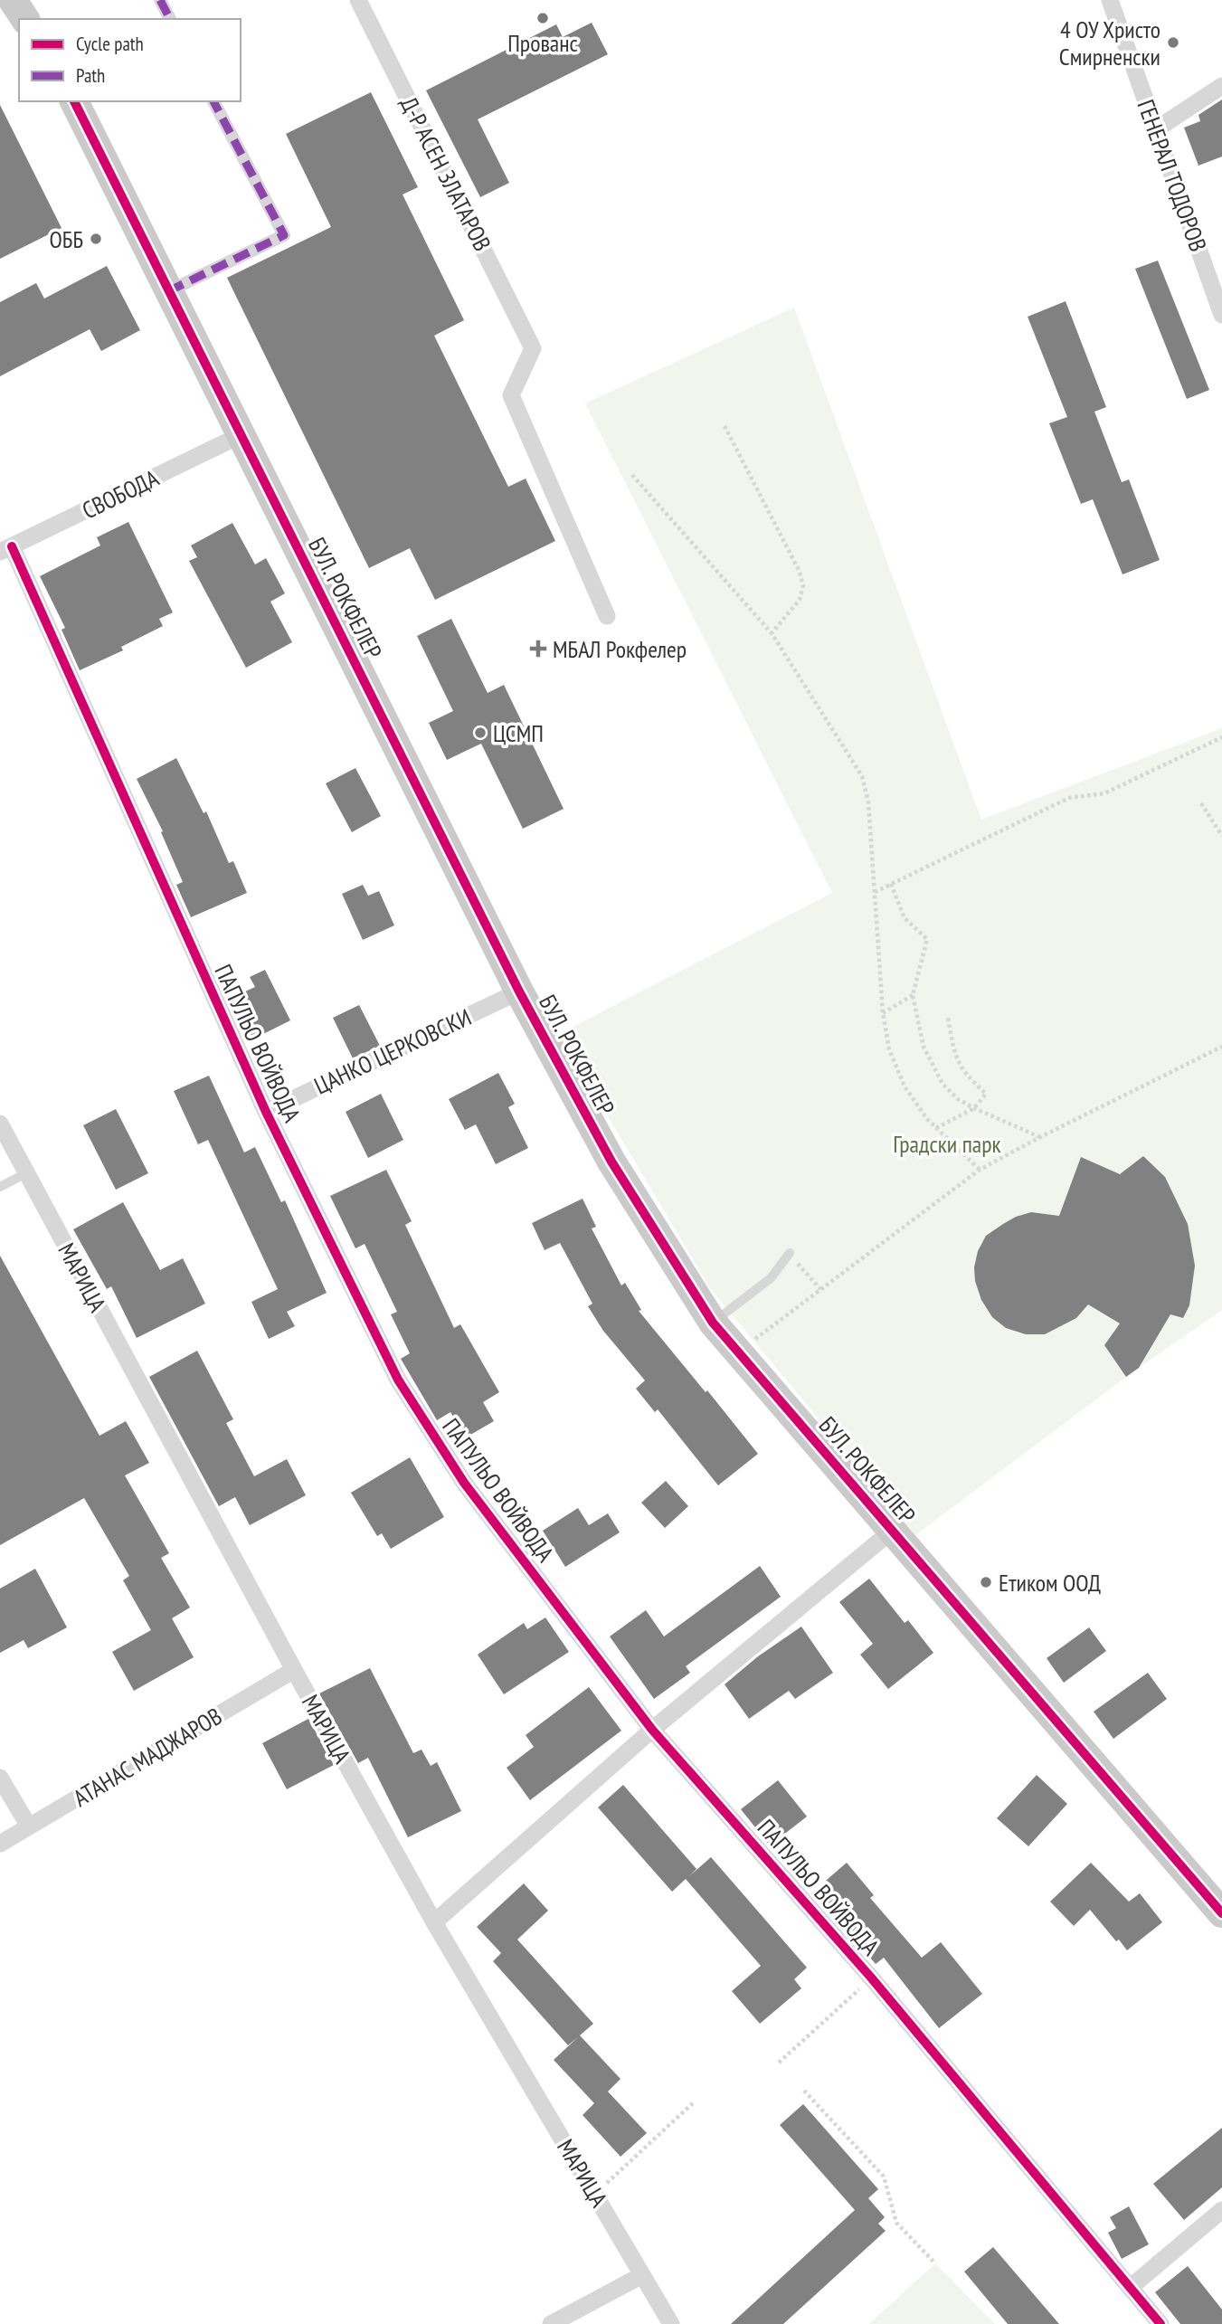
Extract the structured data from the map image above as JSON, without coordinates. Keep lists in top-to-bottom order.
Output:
{
  "streets": {
    "main road": ["БУЛ. РОКФЕЛЕР"],
    "street": [
      "Д-Р АСЕН ЗЛАТАРОВ",
      "ГЕНЕРАЛ ТОДОРОВ",
      "СВОБОДА",
      "ПАПУЛЬО ВОЙВОДА",
      "ЦАНКО ЦЕРКОВСКИ",
      "МАРИЦА",
      "АТАНАС МАДЖАРОВ"
    ]
  },
  "crossings": [
    ["СВОБОДА", "БУЛ. РОКФЕЛЕР"],
    ["СВОБОДА", "ПАПУЛЬО ВОЙВОДА"],
    ["БУЛ. РОКФЕЛЕР", "ЦАНКО ЦЕРКОВСКИ"],
    ["ПАПУЛЬО ВОЙВОДА", "ЦАНКО ЦЕРКОВСКИ"],
    ["МАРИЦА", "АТАНАС МАДЖАРОВ"]
  ],
  "parks": ["Градски парк"],
  "places": {
    "other": [
      "Прованс",
      "4 ОУ Христо Смирненски",
      "ОББ",
      "ЦСМП",
      "Етиком ООД"
    ],
    "health": ["МБАЛ Рокфелер"]
  },
  "legend": ["Cycle path", "Path"]
}
